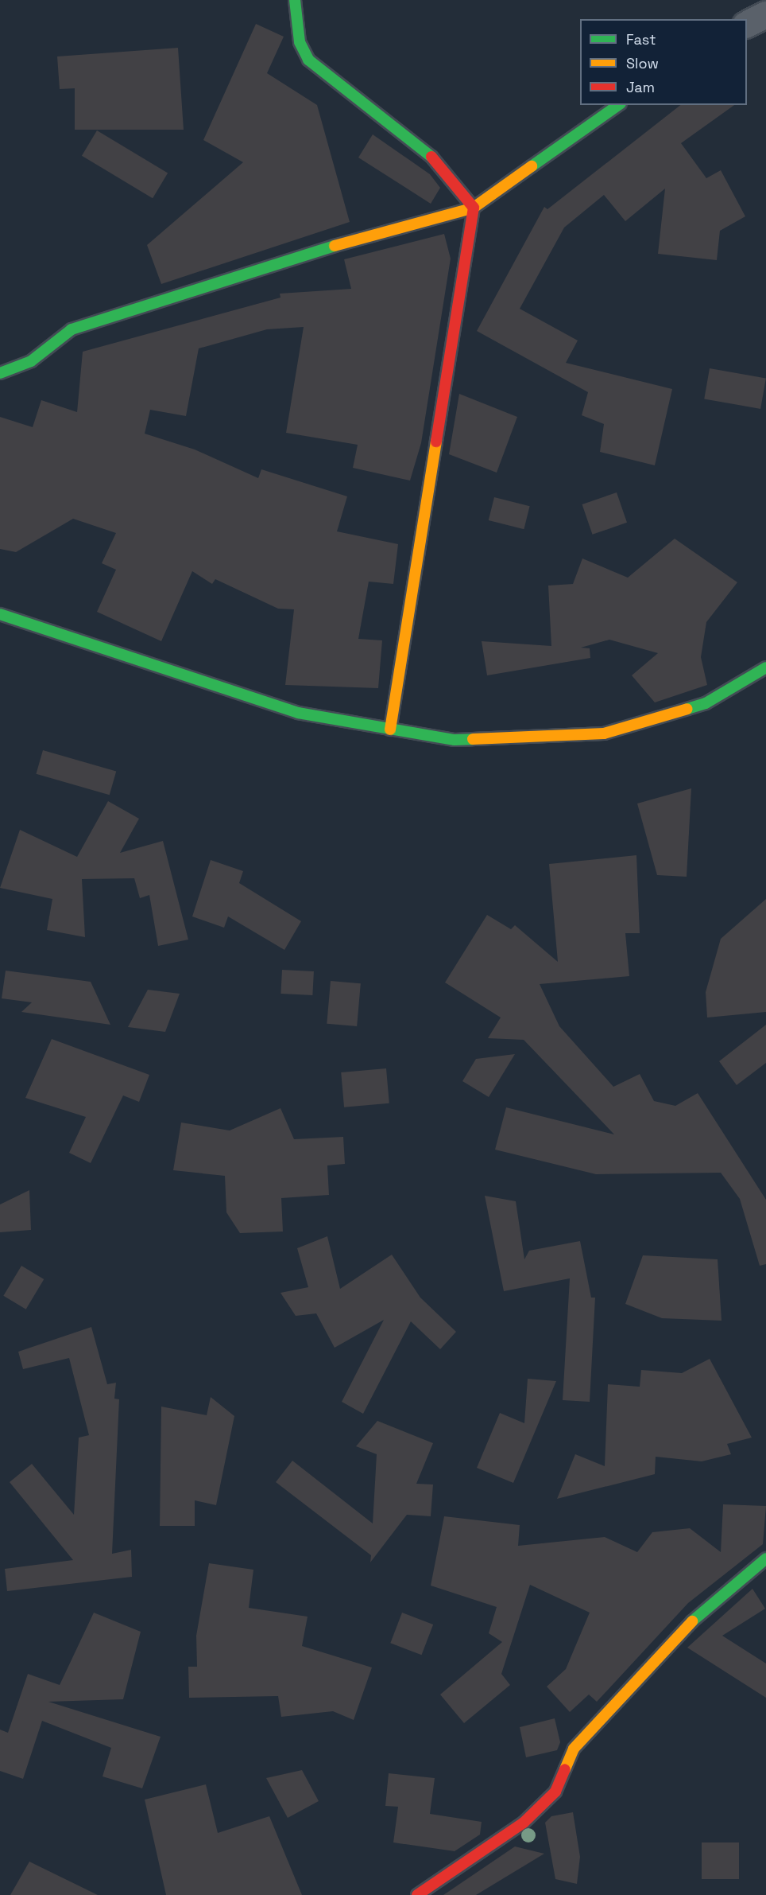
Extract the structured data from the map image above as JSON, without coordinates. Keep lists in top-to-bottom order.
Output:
{
  "legend": ["Fast", "Slow", "Jam"]
}
